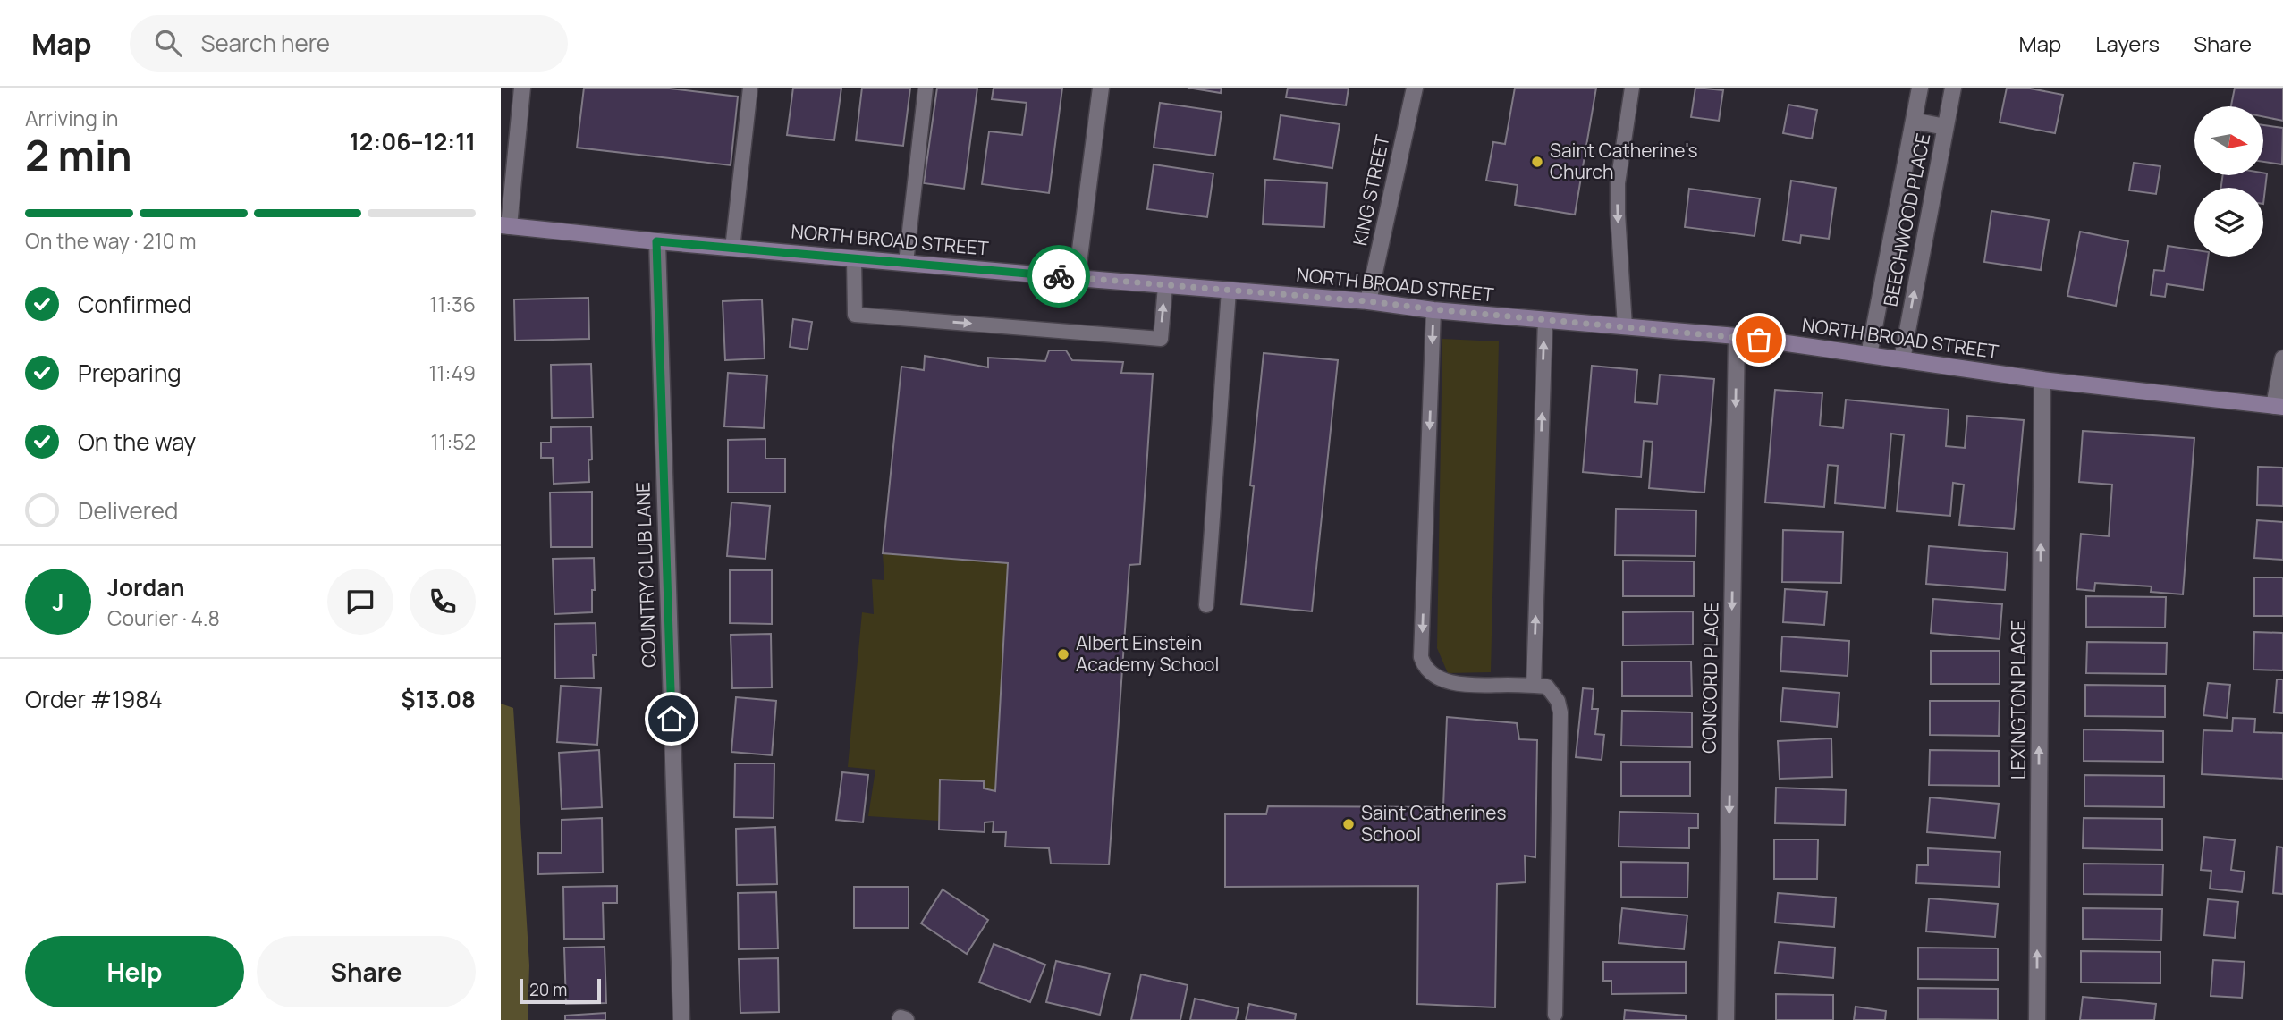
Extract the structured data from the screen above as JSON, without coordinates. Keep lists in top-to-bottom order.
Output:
{
  "streets": {
    "main road": ["NORTH BROAD STREET"],
    "street": [
      "KING STREET",
      "BEECHWOOD PLACE",
      "COUNTRY CLUB LANE",
      "CONCORD PLACE",
      "LEXINGTON PLACE"
    ]
  },
  "crossings": [
    ["KING STREET", "NORTH BROAD STREET"],
    ["BEECHWOOD PLACE", "NORTH BROAD STREET"],
    ["NORTH BROAD STREET", "COUNTRY CLUB LANE"],
    ["NORTH BROAD STREET", "CONCORD PLACE"],
    ["NORTH BROAD STREET", "LEXINGTON PLACE"]
  ],
  "one_way": ["CONCORD PLACE", "LEXINGTON PLACE"],
  "places": ["Saint Catherine's Church", "Albert Einstein Academy School", "Saint Catherines School"],
  "scale_bar": "20 m",
  "north": "right",
  "page": {
    "header": "Map",
    "search": "Search here",
    "nav": ["Map", "Layers", "Share"],
    "heading": ["2 min", "Arriving in", "12:06–12:11"],
    "panel": [
      "Jordan",
      "Courier · 4.8",
      "Order #1984",
      "$13.08"
    ],
    "bar": "On the way · 210 m",
    "list": [
      ["Confirmed", "11:36"],
      ["Preparing", "11:49"],
      ["On the way", "11:52"],
      "Delivered"
    ],
    "round": "J",
    "buttons": ["Help", "Share"],
    "scale": "20 m"
  }
}
